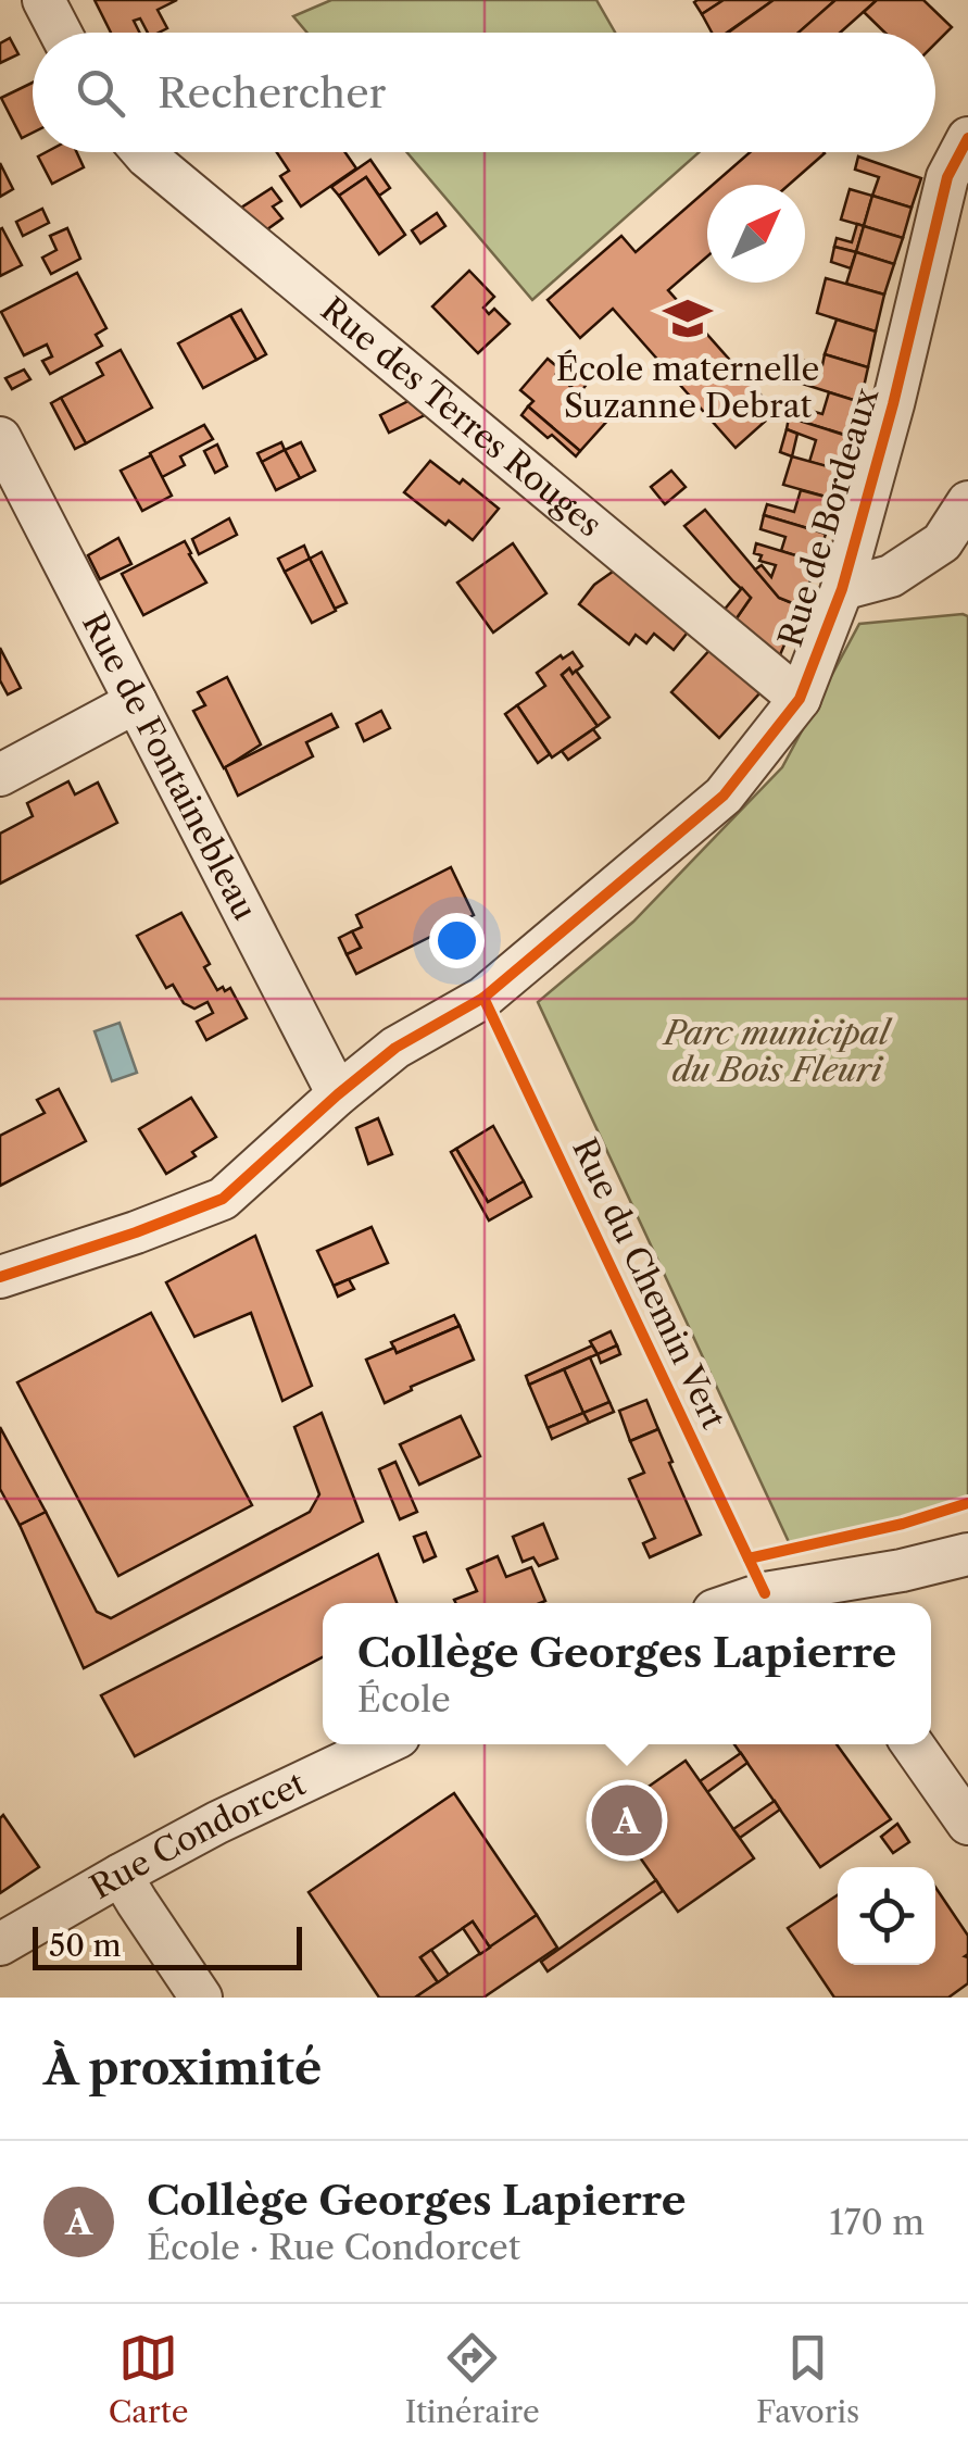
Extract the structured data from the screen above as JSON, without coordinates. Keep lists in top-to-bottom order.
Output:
{
  "streets": {
    "street": [
      "Rue des Terres Rouges",
      "Rue de Bordeaux",
      "Rue de Fontainebleau",
      "Rue Condorcet"
    ],
    "cycle path": ["Rue du Chemin Vert"]
  },
  "crossings": [
    ["Rue des Terres Rouges", "Rue de Bordeaux"],
    ["Rue de Bordeaux", "Rue de Fontainebleau"]
  ],
  "parks": ["Parc municipal du Bois Fleuri"],
  "places": {
    "school or university": ["École maternelle Suzanne Debrat"]
  },
  "scale_bar": "50 m",
  "north": "top right",
  "page": {
    "search": "Rechercher",
    "popup": ["Collège Georges Lapierre", "École"],
    "pins": "A",
    "scale": "50 m",
    "heading": "À proximité",
    "list": [
      {
        "mark": "A",
        "name": "Collège Georges Lapierre",
        "note": "École · Rue Condorcet",
        "value": "170 m"
      }
    ],
    "nav": ["Carte", "Itinéraire", "Favoris"]
  }
}
